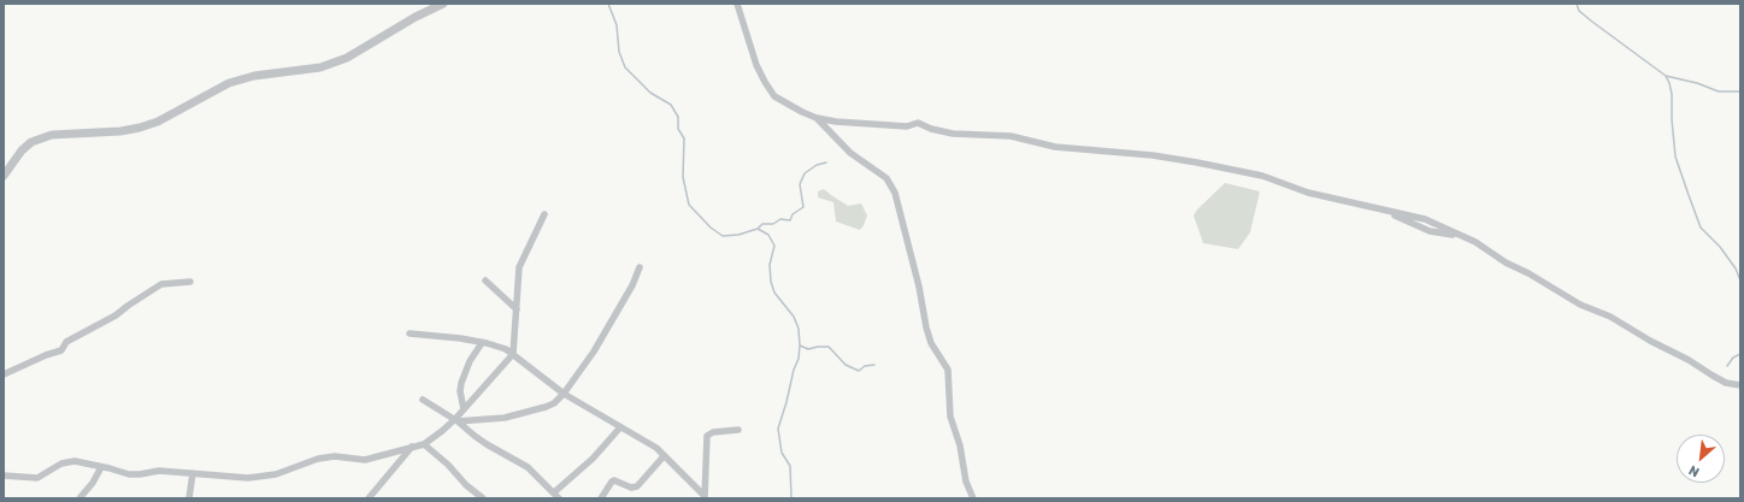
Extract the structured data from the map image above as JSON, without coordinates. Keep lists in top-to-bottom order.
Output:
{
  "north": "bottom left"
}
